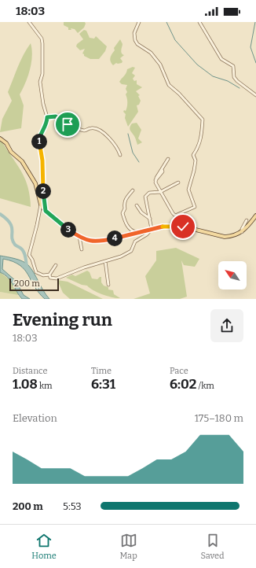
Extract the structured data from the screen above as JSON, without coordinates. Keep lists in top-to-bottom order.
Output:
{
  "scale_bar": "200 m",
  "north": "top left",
  "page": {
    "status": "18:03",
    "pins": [
      "1",
      "2",
      "3",
      "4"
    ],
    "scale": "200 m",
    "heading": ["Evening run", "18:03"],
    "stats": [
      ["Distance", "1.08 km"],
      ["Time", "6:31"],
      ["Pace", "6:02 /km"]
    ],
    "chart": ["Elevation", "175–180 m"],
    "list": [
      {
        "name": "200 m",
        "note": "5:53"
      }
    ],
    "tabs": ["Home", "Map", "Saved"]
  }
}
